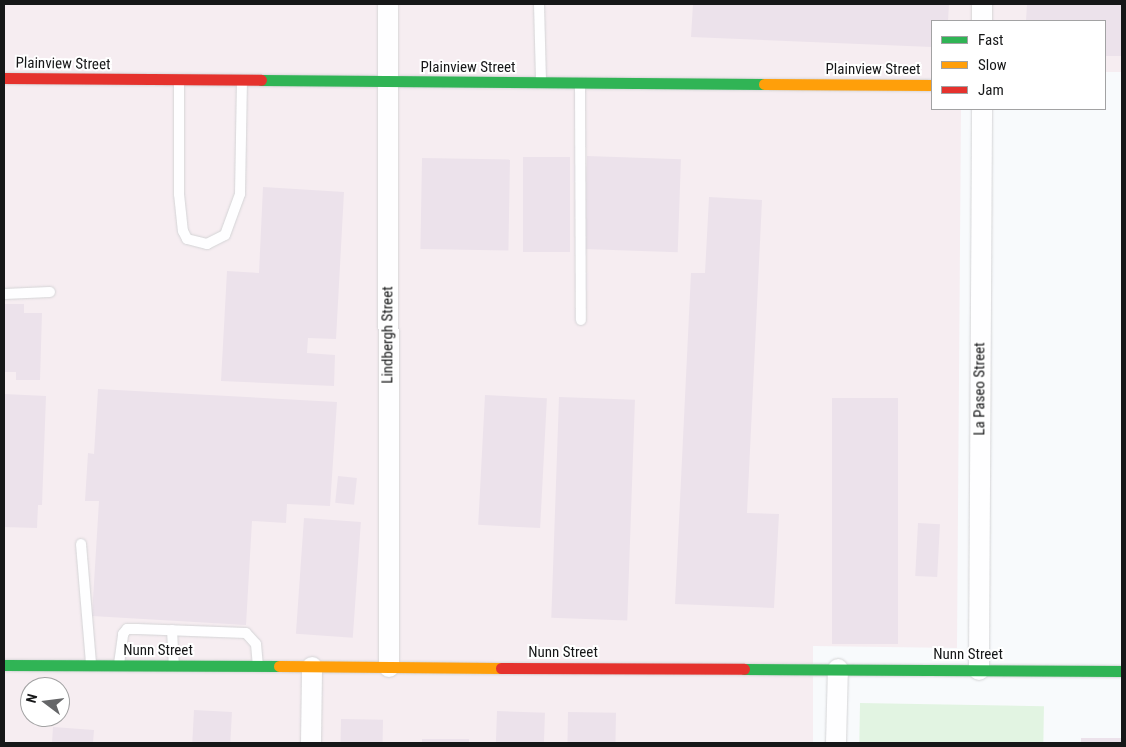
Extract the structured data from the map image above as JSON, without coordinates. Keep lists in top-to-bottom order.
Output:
{
  "streets": {
    "street": [
      "Plainview Street",
      "Lindbergh Street",
      "La Paseo Street",
      "Nunn Street"
    ]
  },
  "crossings": [
    ["Plainview Street", "Lindbergh Street"],
    ["Lindbergh Street", "Nunn Street"],
    ["La Paseo Street", "Nunn Street"]
  ],
  "legend": ["Fast", "Slow", "Jam"],
  "north": "left"
}
